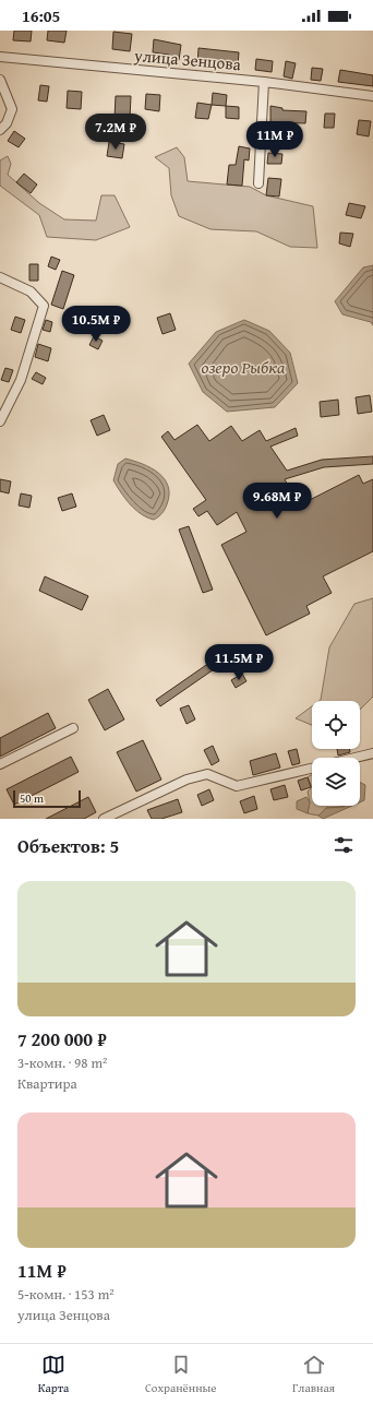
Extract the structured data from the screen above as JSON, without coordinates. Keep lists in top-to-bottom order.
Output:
{
  "streets": {
    "street": ["улица Зенцова"]
  },
  "water": ["озеро Рыбка"],
  "scale_bar": "50 m",
  "page": {
    "status": "16:05",
    "price": [
      "7.2M ₽",
      "11M ₽",
      "10.5M ₽",
      "9.68M ₽",
      "11.5M ₽"
    ],
    "scale": "50 m",
    "heading": "Объектов: 5",
    "list": [
      {
        "name": "7 200 000 ₽",
        "note": "3-комн. · 98 m² · Квартира"
      },
      {
        "name": "11M ₽",
        "note": "5-комн. · 153 m² · улица Зенцова"
      }
    ],
    "tabs": ["Карта", "Сохранённые", "Главная"]
  }
}
